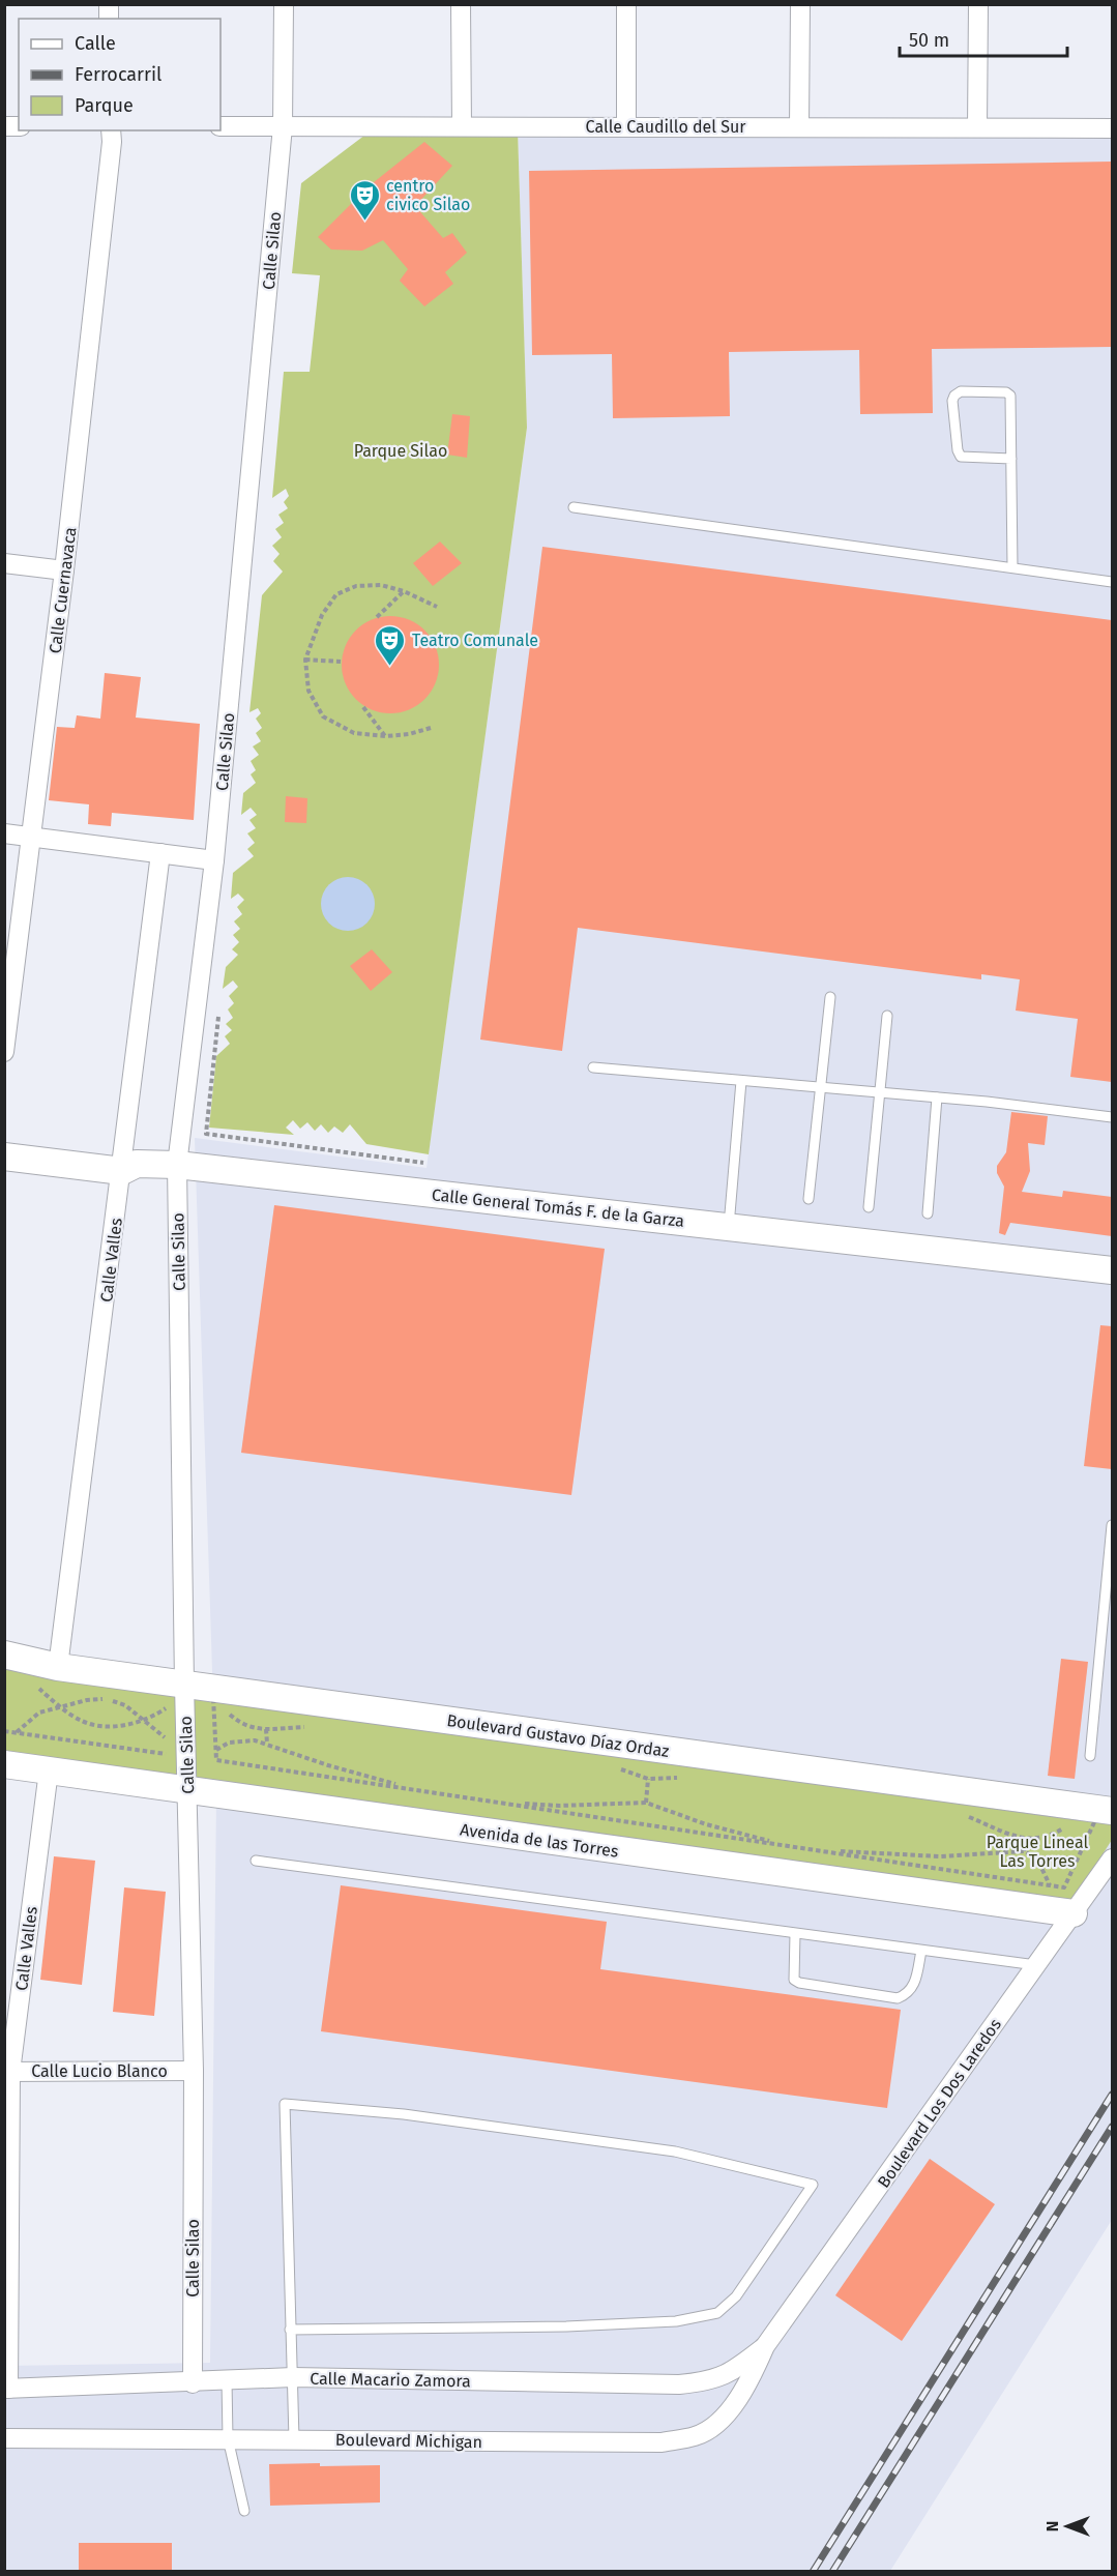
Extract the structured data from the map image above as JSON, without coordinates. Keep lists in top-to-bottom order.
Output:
{
  "streets": {
    "street": [
      "Calle Caudillo del Sur",
      "Calle Silao",
      "Calle Cuernavaca",
      "Calle General Tomás F. de la Garza",
      "Calle Valles",
      "Boulevard Gustavo Díaz Ordaz",
      "Avenida de las Torres",
      "Calle Lucio Blanco",
      "Boulevard Los Dos Laredos",
      "Calle Macario Zamora",
      "Boulevard Michigan"
    ]
  },
  "crossings": [
    ["Calle Caudillo del Sur", "Calle Silao"],
    ["Calle Silao", "Calle General Tomás F. de la Garza"],
    ["Calle Silao", "Boulevard Gustavo Díaz Ordaz"],
    ["Calle Silao", "Avenida de las Torres"],
    ["Calle Silao", "Calle Lucio Blanco"],
    ["Calle Silao", "Calle Macario Zamora"],
    ["Calle General Tomás F. de la Garza", "Calle Valles"],
    ["Calle Valles", "Boulevard Gustavo Díaz Ordaz"],
    ["Calle Valles", "Avenida de las Torres"],
    ["Calle Valles", "Calle Lucio Blanco"],
    ["Calle Valles", "Calle Macario Zamora"],
    ["Avenida de las Torres", "Boulevard Los Dos Laredos"],
    ["Boulevard Los Dos Laredos", "Calle Macario Zamora"],
    ["Boulevard Los Dos Laredos", "Boulevard Michigan"],
    ["Calle Macario Zamora", "Boulevard Michigan"]
  ],
  "parks": ["Parque Silao", "Parque Lineal Las Torres"],
  "places": {
    "theatre": ["centro civico Silao", "Teatro Comunale"]
  },
  "legend": ["Calle", "Ferrocarril", "Parque"],
  "scale_bar": "50 m",
  "north": "left"
}
